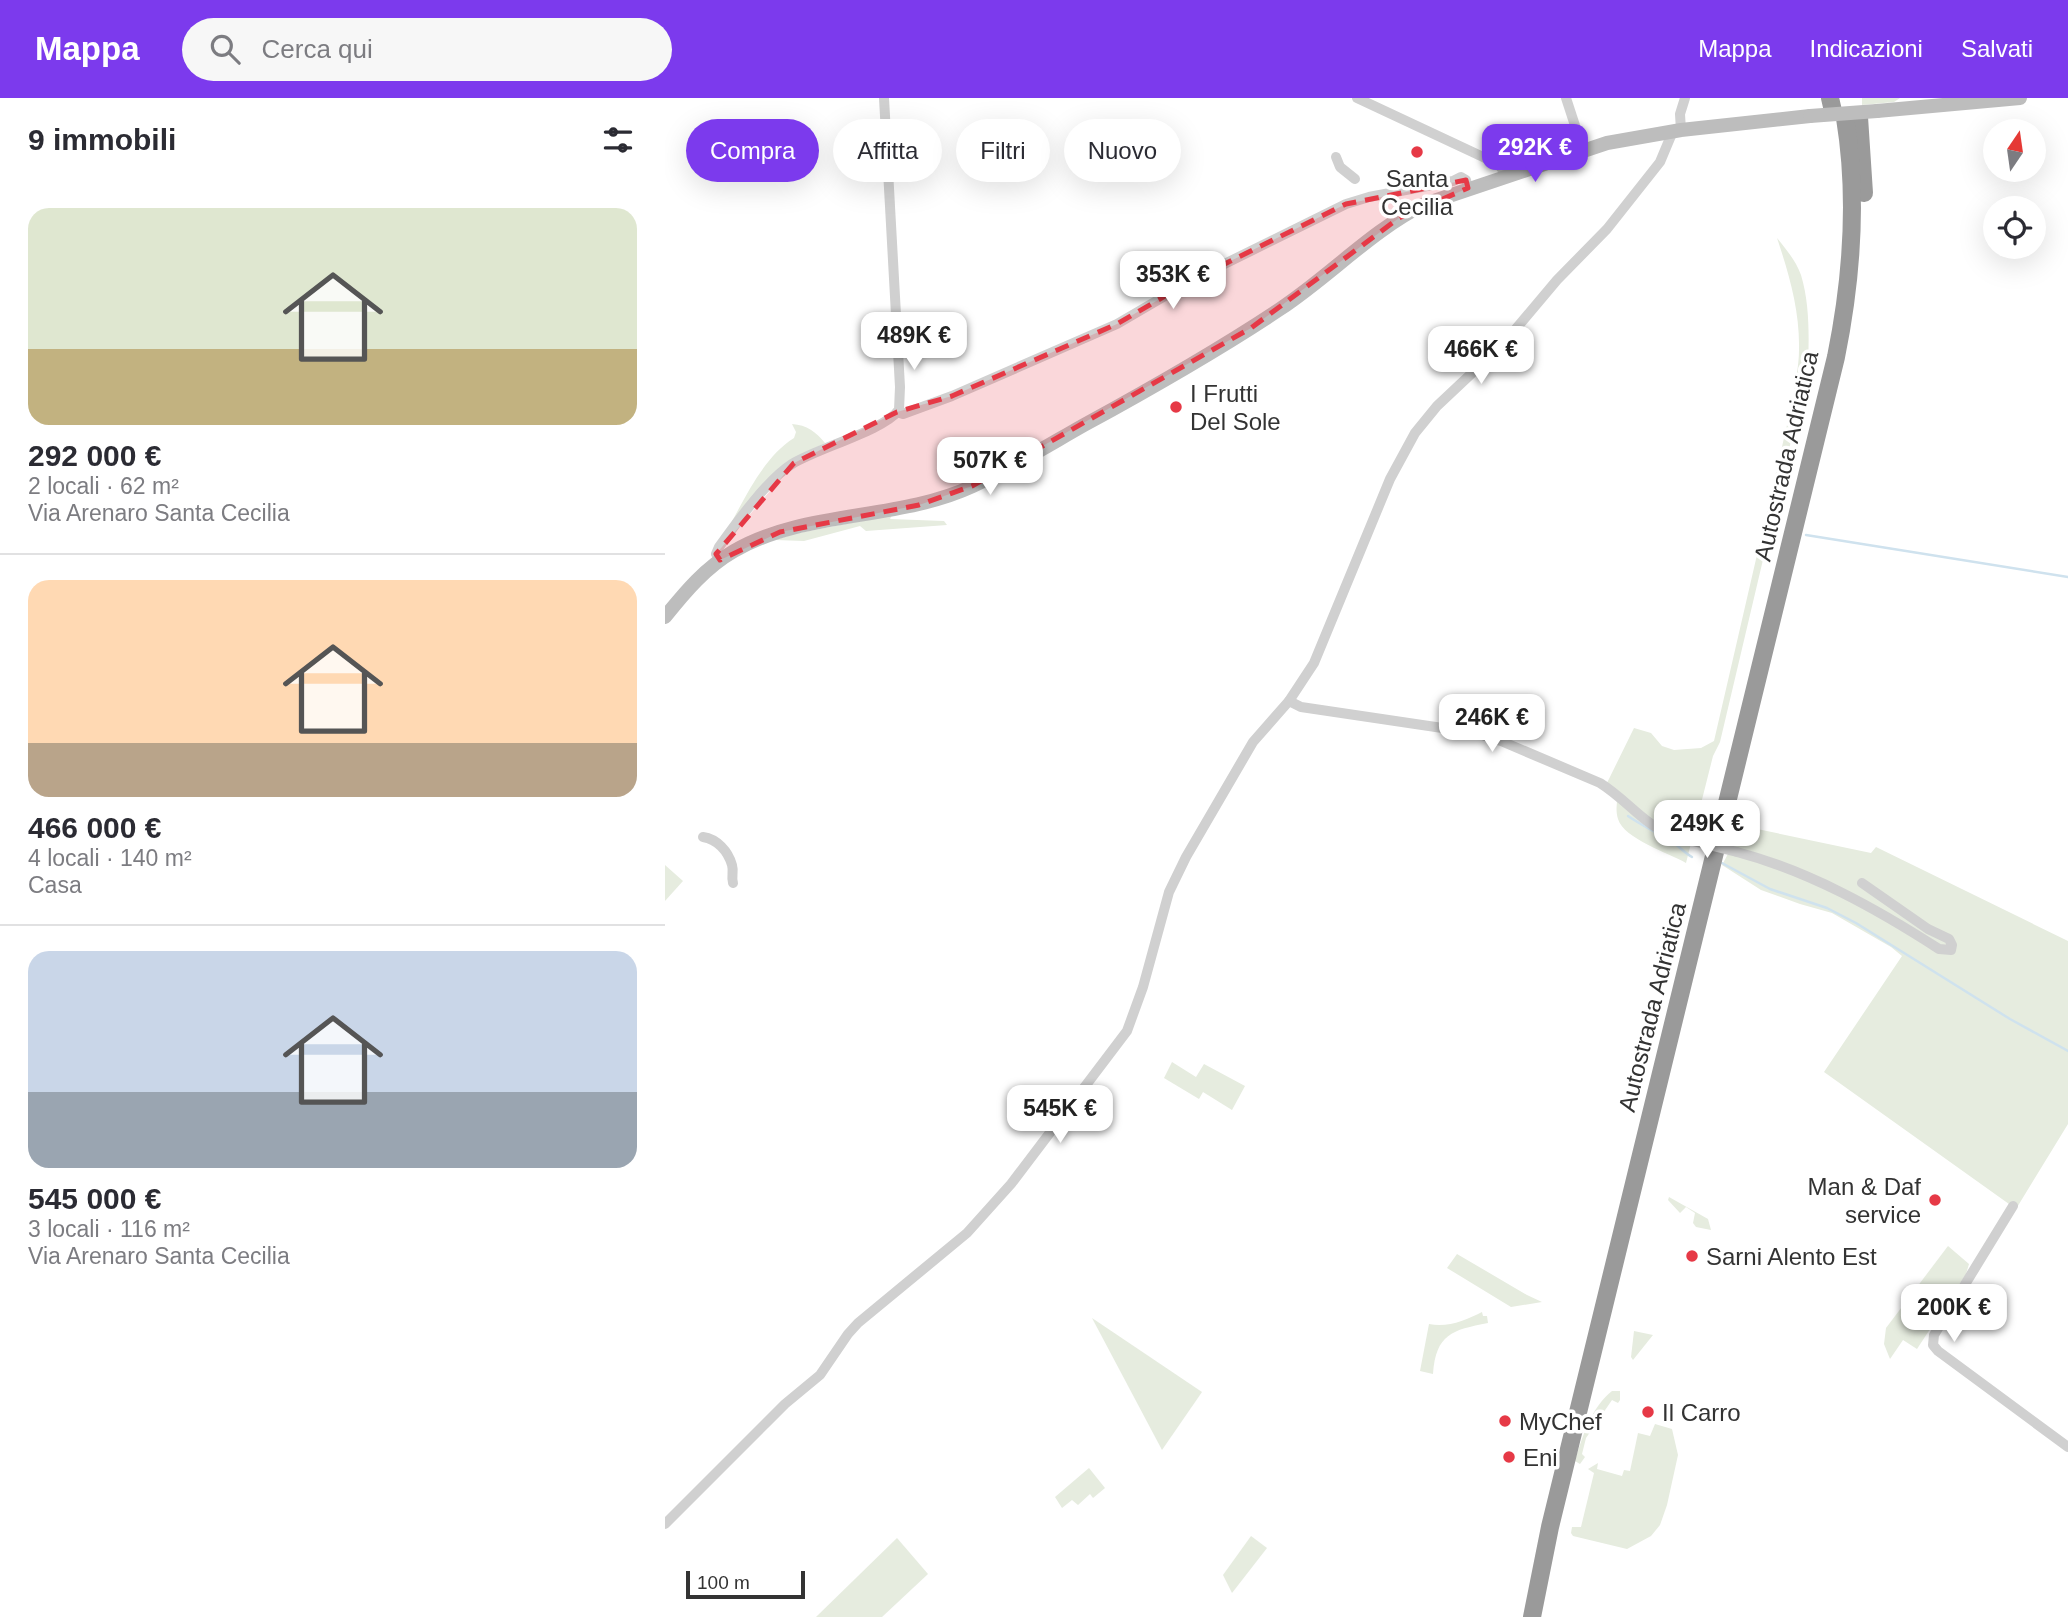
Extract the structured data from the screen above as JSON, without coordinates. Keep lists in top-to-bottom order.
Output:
{
  "streets": {
    "highway": ["Autostrada Adriatica"]
  },
  "places": [
    "Santa Cecilia",
    "I Frutti Del Sole",
    "Man & Daf service",
    "Sarni Alento Est",
    "Il Carro",
    "MyChef",
    "Eni"
  ],
  "scale_bar": "100 m",
  "north": "top",
  "page": {
    "header": "Mappa",
    "search": "Cerca qui",
    "nav": ["Mappa", "Indicazioni", "Salvati"],
    "heading": "9 immobili",
    "chip": [
      "Compra",
      "Affitta",
      "Filtri",
      "Nuovo"
    ],
    "price": [
      "292K €",
      "353K €",
      "489K €",
      "466K €",
      "507K €",
      "246K €",
      "249K €",
      "545K €",
      "200K €"
    ],
    "list": [
      {
        "name": "292 000 €",
        "note": "2 locali · 62 m² · Via Arenaro Santa Cecilia"
      },
      {
        "name": "466 000 €",
        "note": "4 locali · 140 m² · Casa"
      },
      {
        "name": "545 000 €",
        "note": "3 locali · 116 m² · Via Arenaro Santa Cecilia"
      }
    ],
    "scale": "100 m"
  }
}
